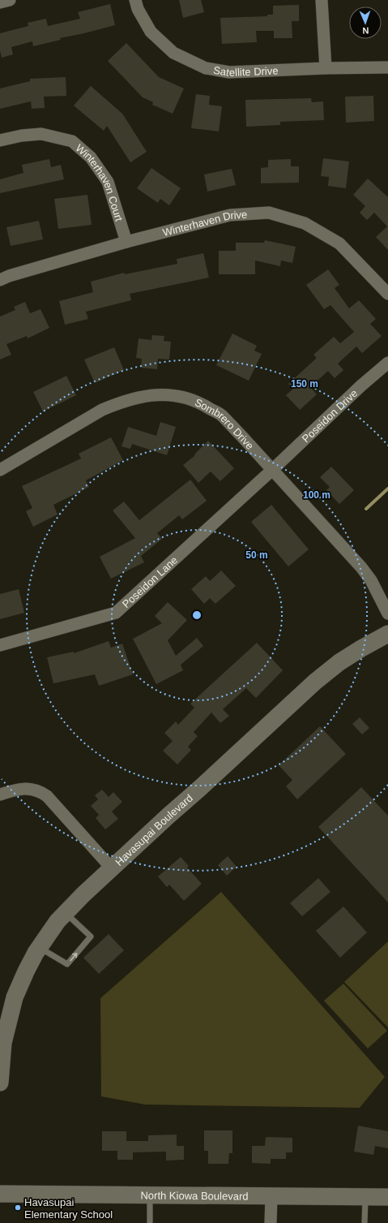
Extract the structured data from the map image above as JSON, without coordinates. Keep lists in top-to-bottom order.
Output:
{
  "streets": {
    "street": [
      "Satellite Drive",
      "Winterhaven Court",
      "Winterhaven Drive",
      "Poseidon Drive",
      "Sombrero Drive",
      "Poseidon Lane",
      "Havasupai Boulevard",
      "North Kiowa Boulevard"
    ]
  },
  "crossings": [
    ["Winterhaven Court", "Winterhaven Drive"],
    ["Poseidon Drive", "Sombrero Drive"],
    ["Poseidon Drive", "Poseidon Lane"],
    ["Sombrero Drive", "Poseidon Lane"]
  ],
  "places": ["Havasupai Elementary School"],
  "north": "bottom",
  "rings": ["150 m", "100 m", "50 m"]
}
